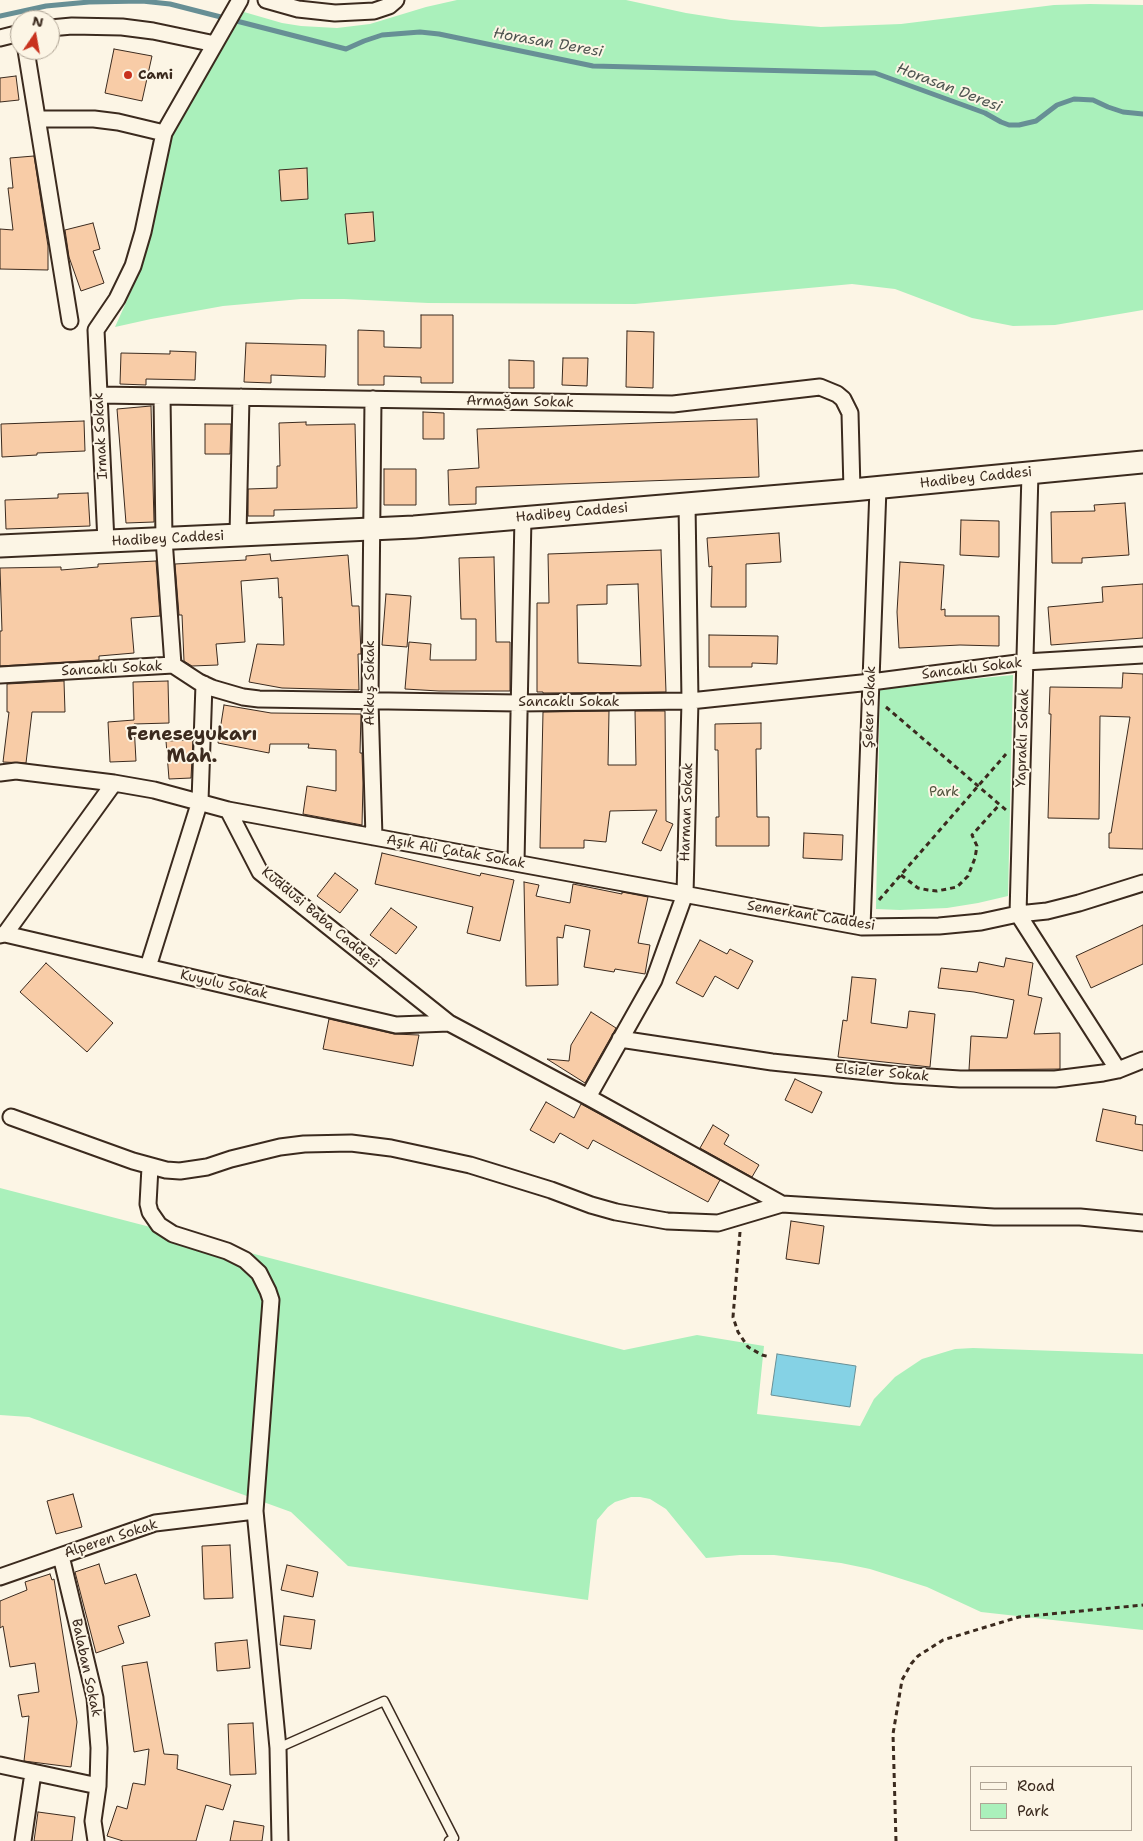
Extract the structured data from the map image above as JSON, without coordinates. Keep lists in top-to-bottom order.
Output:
{
  "streets": {
    "main road": ["Hadibey Caddesi"],
    "street": [
      "Armağan Sokak",
      "Irmak Sokak",
      "Sancaklı Sokak",
      "Akkuş Sokak",
      "Şeker Sokak",
      "Yapraklı Sokak",
      "Harman Sokak",
      "Aşık Ali Çatak Sokak",
      "Semerkant Caddesi",
      "Kuddusi Baba Caddesi",
      "Kuyulu Sokak",
      "Elsizler Sokak",
      "Alperen Sokak",
      "Balaban Sokak"
    ]
  },
  "crossings": [
    ["Armağan Sokak", "Irmak Sokak"],
    ["Armağan Sokak", "Hadibey Caddesi"],
    ["Armağan Sokak", "Akkuş Sokak"],
    ["Irmak Sokak", "Hadibey Caddesi"],
    ["Hadibey Caddesi", "Akkuş Sokak"],
    ["Hadibey Caddesi", "Şeker Sokak"],
    ["Hadibey Caddesi", "Yapraklı Sokak"],
    ["Hadibey Caddesi", "Harman Sokak"],
    ["Sancaklı Sokak", "Akkuş Sokak"],
    ["Sancaklı Sokak", "Şeker Sokak"],
    ["Sancaklı Sokak", "Yapraklı Sokak"],
    ["Sancaklı Sokak", "Harman Sokak"],
    ["Akkuş Sokak", "Aşık Ali Çatak Sokak"],
    ["Şeker Sokak", "Semerkant Caddesi"],
    ["Yapraklı Sokak", "Semerkant Caddesi"],
    ["Harman Sokak", "Aşık Ali Çatak Sokak"],
    ["Harman Sokak", "Semerkant Caddesi"],
    ["Harman Sokak", "Kuddusi Baba Caddesi"],
    ["Harman Sokak", "Elsizler Sokak"],
    ["Aşık Ali Çatak Sokak", "Semerkant Caddesi"],
    ["Aşık Ali Çatak Sokak", "Kuddusi Baba Caddesi"],
    ["Kuddusi Baba Caddesi", "Kuyulu Sokak"],
    ["Alperen Sokak", "Balaban Sokak"]
  ],
  "districts": ["Feneseyukarı Mah."],
  "water": ["Horasan Deresi"],
  "parks": ["Park"],
  "places": ["Cami"],
  "legend": ["Road", "Park"],
  "north": "top"
}
